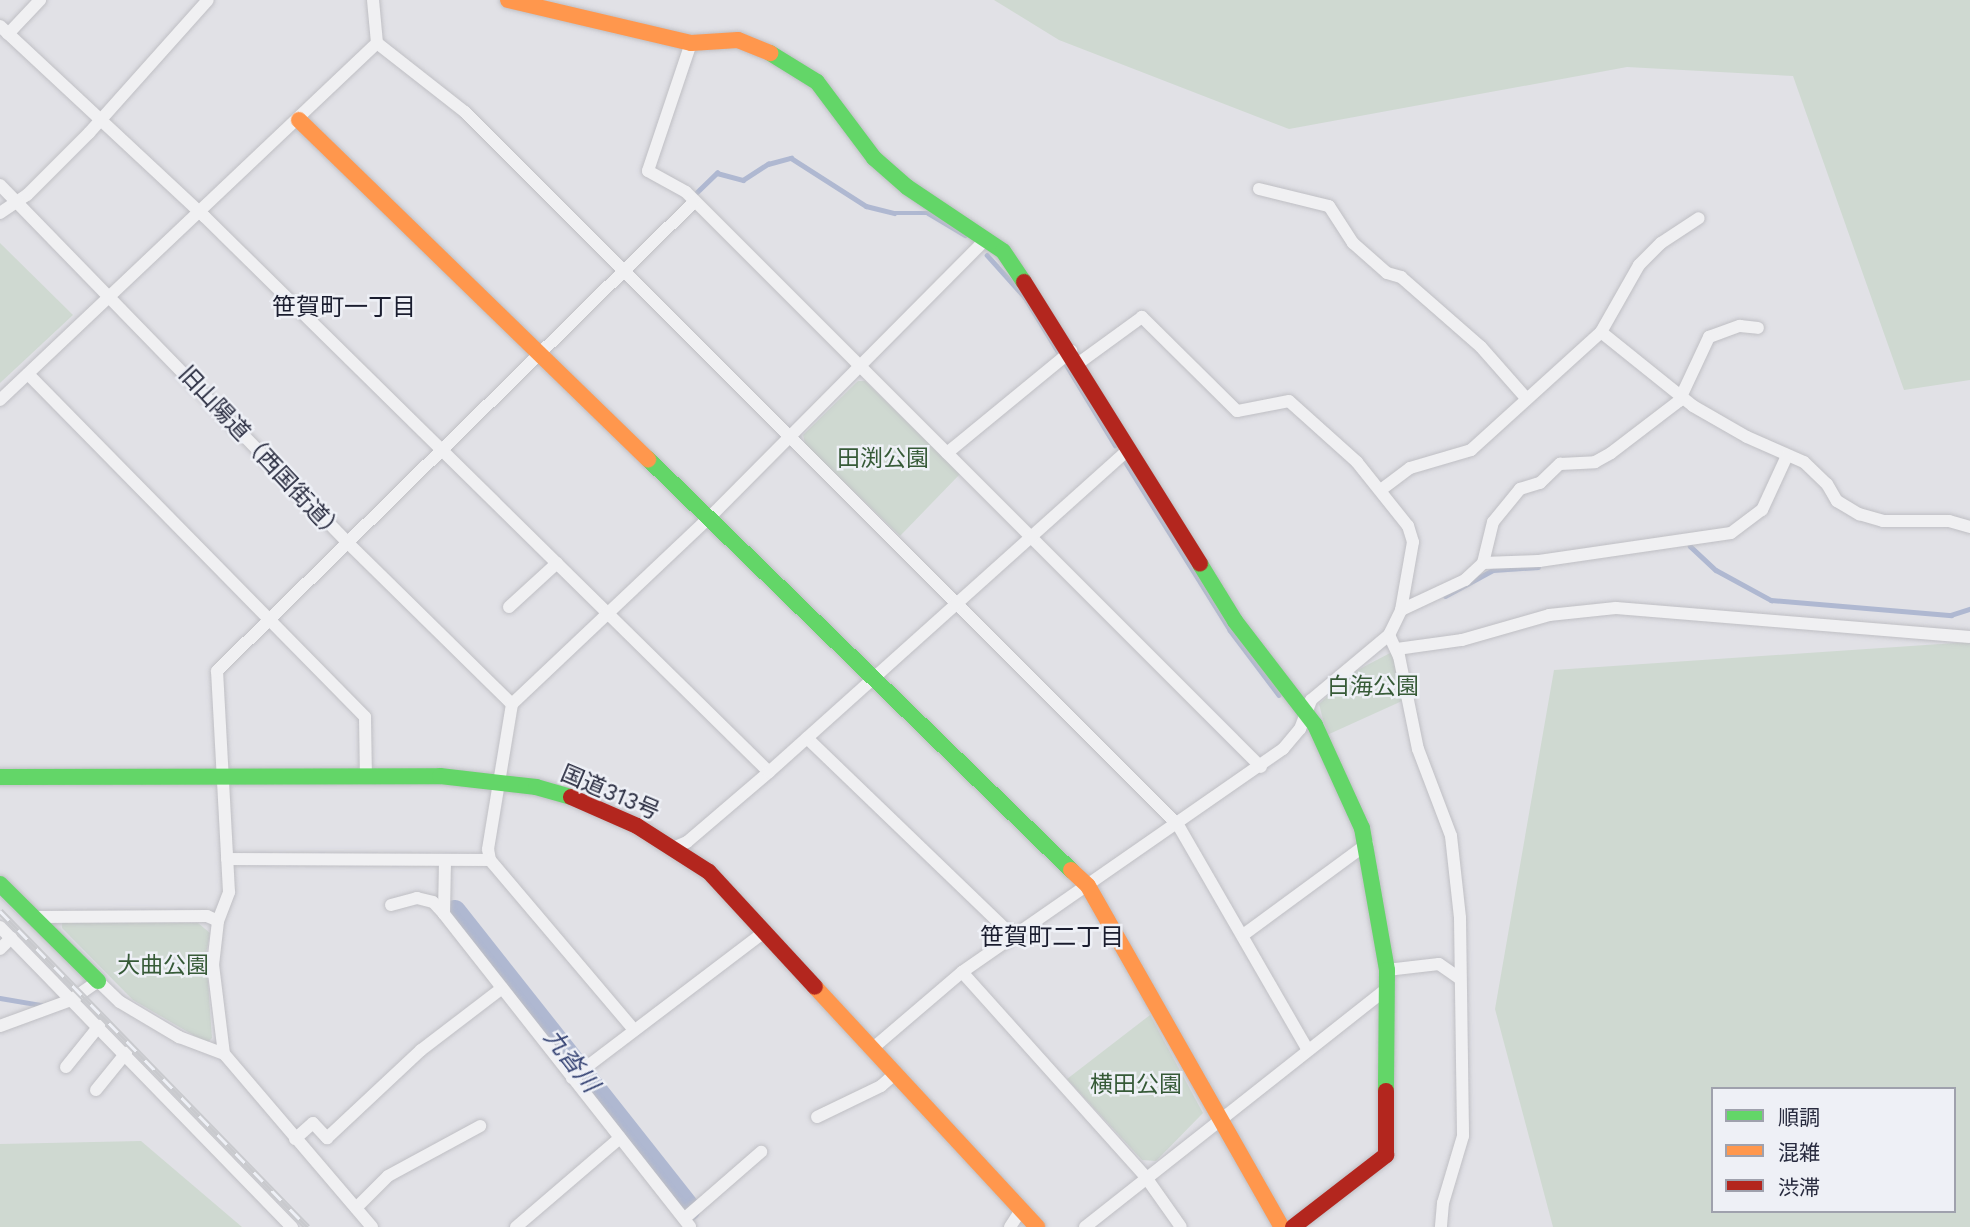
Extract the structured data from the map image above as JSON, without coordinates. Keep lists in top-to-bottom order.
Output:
{
  "streets": {
    "main road": ["国道313号"],
    "street": ["旧山陽道（西国街道）"]
  },
  "crossings": [
    ["旧山陽道（西国街道）", "国道313号"]
  ],
  "districts": ["笹賀町一丁目", "笹賀町二丁目"],
  "water": ["九沓川"],
  "parks": [
    "田渕公園",
    "白海公園",
    "大曲公園",
    "横田公園"
  ],
  "legend": ["順調", "混雑", "渋滞"]
}
